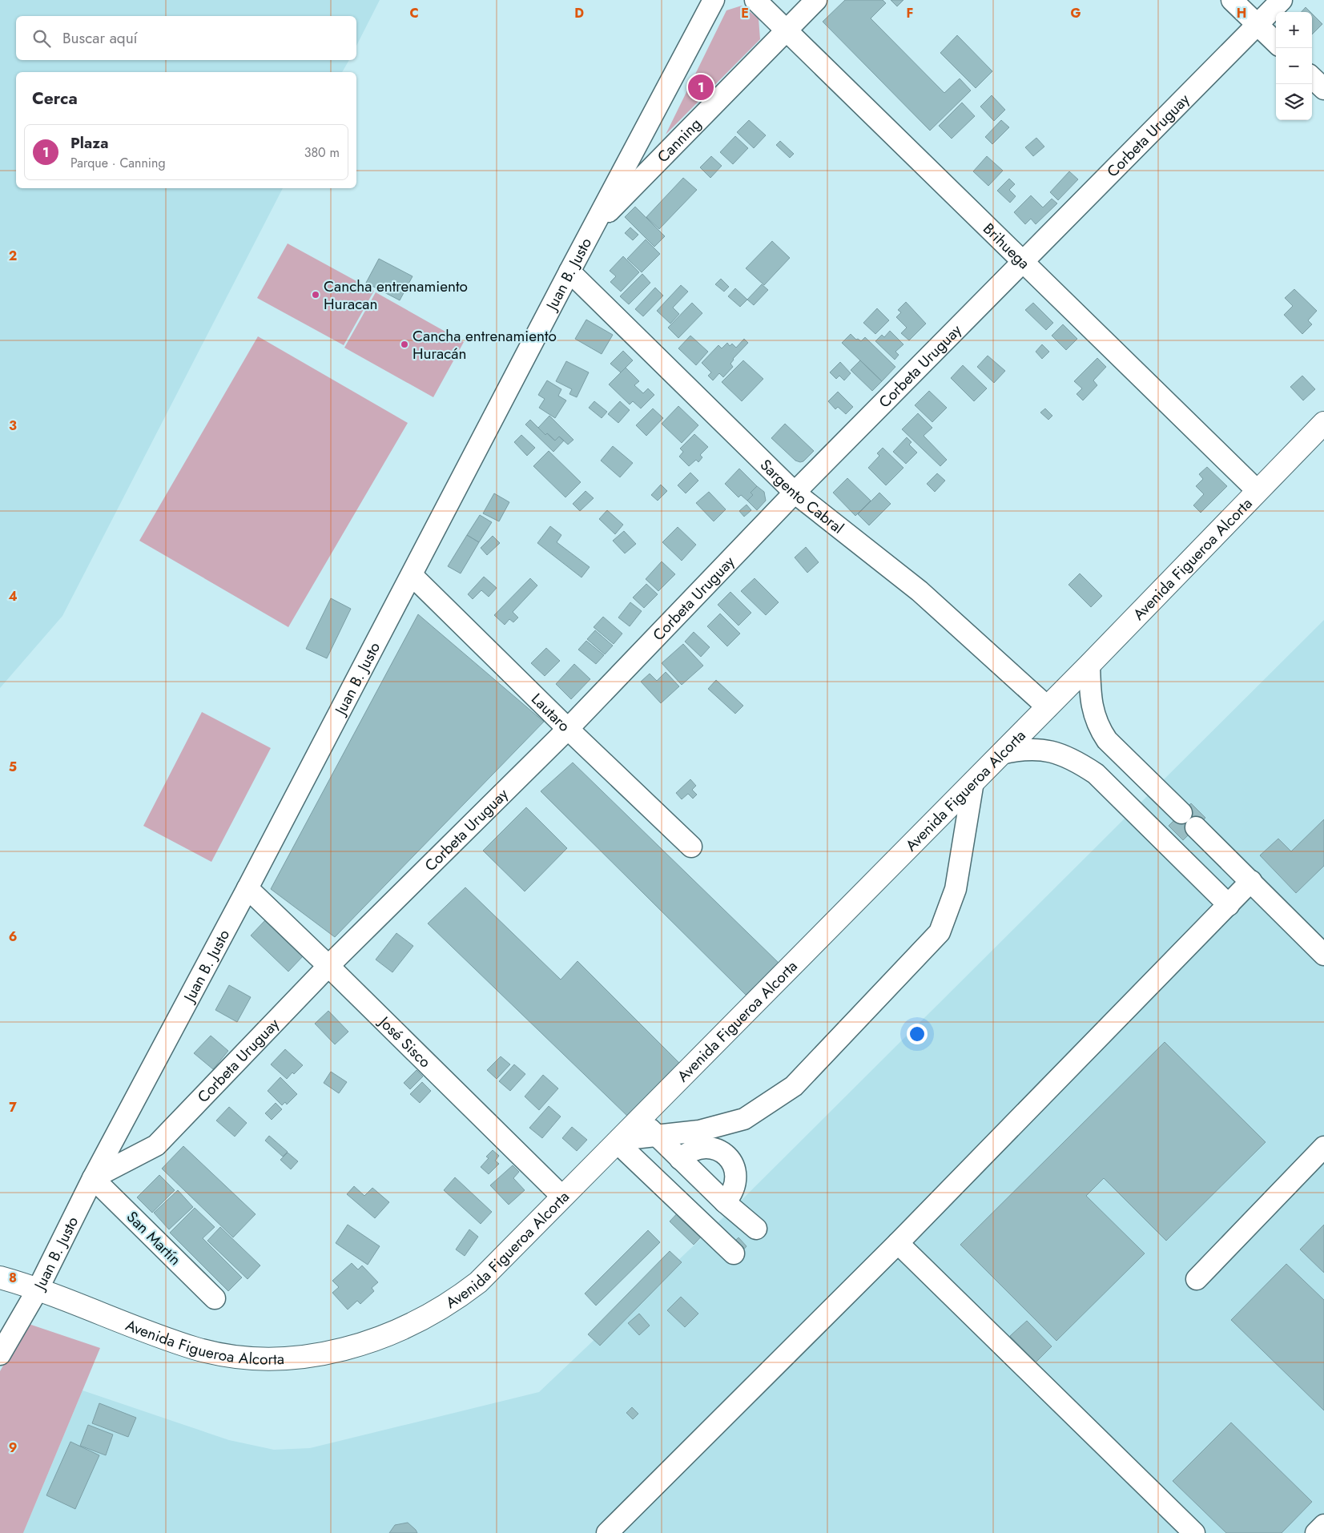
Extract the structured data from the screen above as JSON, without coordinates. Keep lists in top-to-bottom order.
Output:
{
  "streets": {
    "main road": ["Avenida Figueroa Alcorta"],
    "street": [
      "Corbeta Uruguay",
      "Canning",
      "Brihuega",
      "Juan B. Justo",
      "Sargento Cabral",
      "Lautaro",
      "José Sisco",
      "San Martín"
    ]
  },
  "crossings": [
    ["Corbeta Uruguay", "Brihuega"],
    ["Corbeta Uruguay", "Juan B. Justo"],
    ["Corbeta Uruguay", "Sargento Cabral"],
    ["Corbeta Uruguay", "Lautaro"],
    ["Corbeta Uruguay", "José Sisco"],
    ["Corbeta Uruguay", "San Martín"],
    ["Canning", "Brihuega"],
    ["Canning", "Juan B. Justo"],
    ["Brihuega", "Avenida Figueroa Alcorta"],
    ["Juan B. Justo", "Sargento Cabral"],
    ["Juan B. Justo", "Avenida Figueroa Alcorta"],
    ["Juan B. Justo", "Lautaro"],
    ["Juan B. Justo", "José Sisco"],
    ["Juan B. Justo", "San Martín"],
    ["Sargento Cabral", "Avenida Figueroa Alcorta"],
    ["Avenida Figueroa Alcorta", "José Sisco"]
  ],
  "places": ["Cancha entrenamiento Huracan", "Cancha entrenamiento Huracán"],
  "page": {
    "map_buttons": ["+", "−"],
    "search": "Buscar aquí",
    "heading": "Cerca",
    "pins": "1",
    "list": [
      {
        "mark": "1",
        "name": "Plaza",
        "note": "Parque · Canning",
        "value": "380 m"
      }
    ]
  },
  "grid": {
    "columns": [
      "C",
      "D",
      "E",
      "F",
      "G",
      "H"
    ],
    "rows": [
      "2",
      "3",
      "4",
      "5",
      "6",
      "7",
      "8",
      "9"
    ]
  }
}
